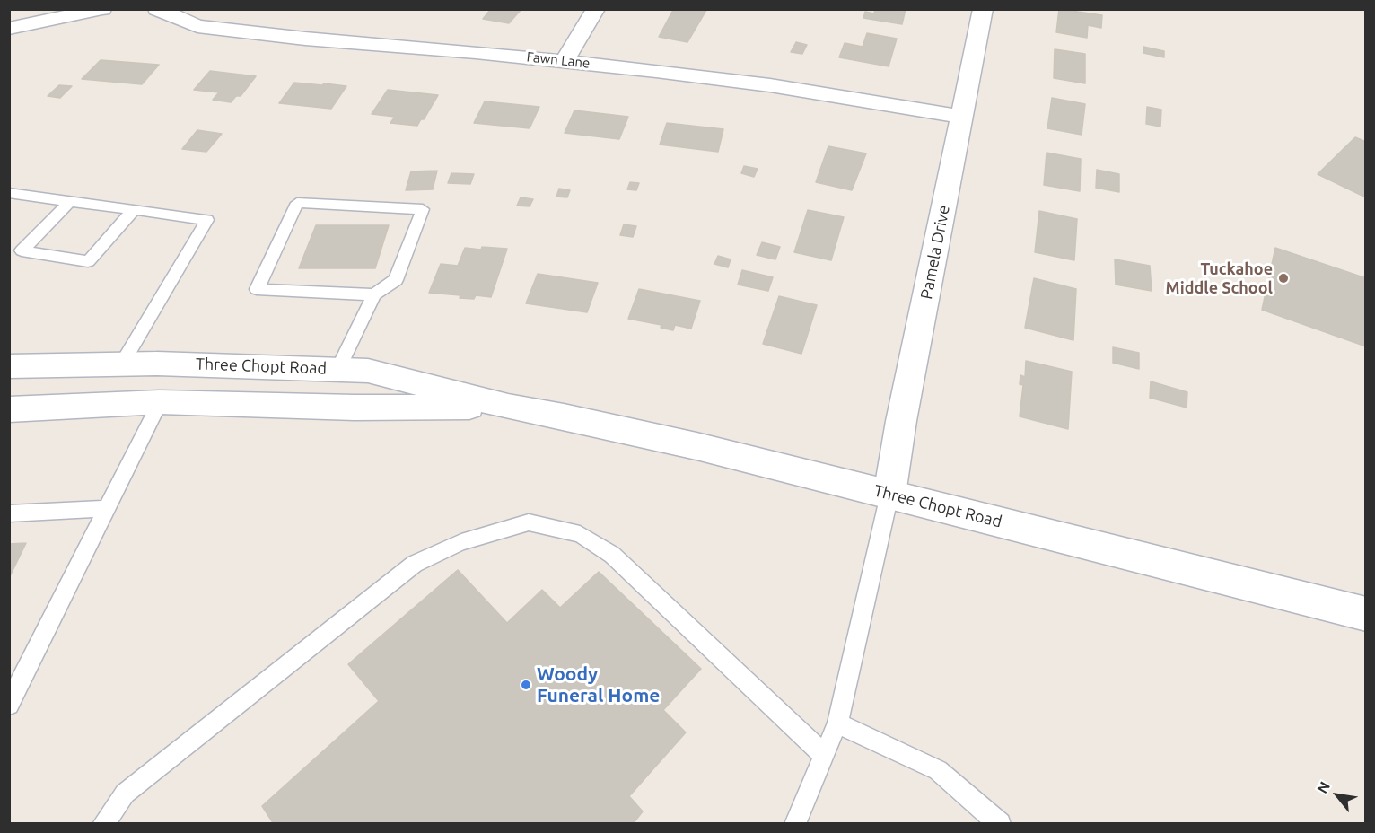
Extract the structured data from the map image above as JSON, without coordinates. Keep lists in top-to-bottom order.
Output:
{
  "streets": {
    "street": ["Fawn Lane", "Pamela Drive", "Three Chopt Road"]
  },
  "crossings": [
    ["Fawn Lane", "Pamela Drive"],
    ["Pamela Drive", "Three Chopt Road"]
  ],
  "places": ["Tuckahoe Middle School", "Woody Funeral Home"],
  "north": "top left"
}
